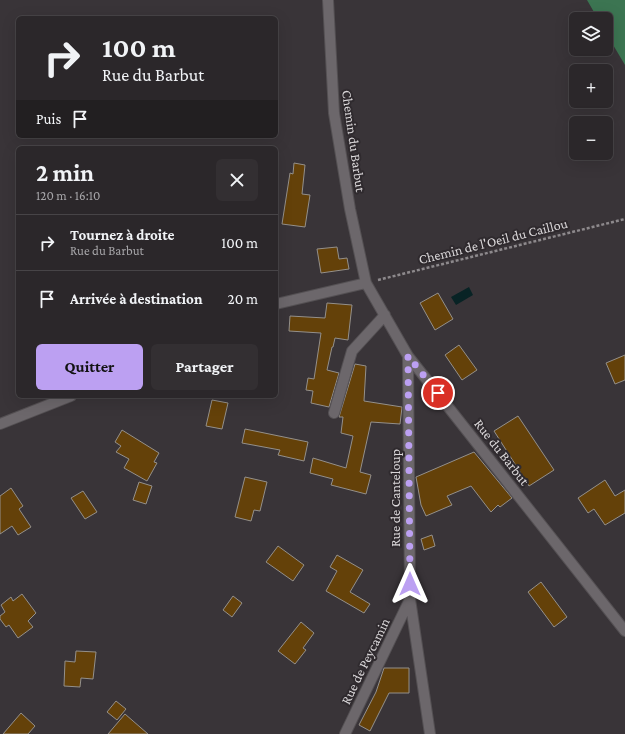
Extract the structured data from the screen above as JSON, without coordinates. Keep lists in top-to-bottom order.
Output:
{
  "streets": {
    "street": [
      "Chemin du Barbut",
      "Rue du Barbut",
      "Rue de Canteloup",
      "Rue de Peycamin"
    ],
    "path": ["Chemin de l'Oeil du Caillou"]
  },
  "crossings": [
    ["Chemin du Barbut", "Chemin de l'Oeil du Caillou"],
    ["Chemin du Barbut", "Rue du Barbut"],
    ["Chemin de l'Oeil du Caillou", "Rue du Barbut"],
    ["Rue du Barbut", "Rue de Canteloup"],
    ["Rue de Canteloup", "Rue de Peycamin"]
  ],
  "page": {
    "map_buttons": ["+", "−"],
    "turn": ["100 m", "Rue du Barbut"],
    "then": "Puis",
    "heading": ["2 min", "120 m · 16:10"],
    "list": [
      {
        "name": "Tournez à droite",
        "note": "Rue du Barbut",
        "value": "100 m"
      },
      {
        "name": "Arrivée à destination",
        "value": "20 m"
      }
    ],
    "buttons": ["Quitter", "Partager"]
  }
}
